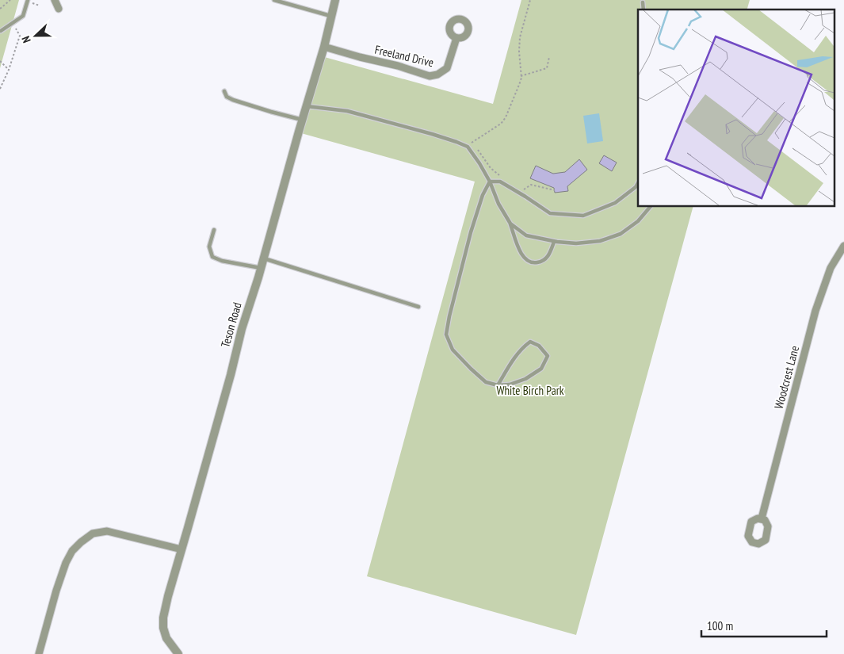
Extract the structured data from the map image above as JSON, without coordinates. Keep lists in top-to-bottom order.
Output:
{
  "streets": {
    "street": ["Freeland Drive", "Teson Road", "Woodcrest Lane"]
  },
  "crossings": [
    ["Freeland Drive", "Teson Road"]
  ],
  "parks": ["White Birch Park"],
  "scale_bar": "100 m",
  "north": "left"
}
